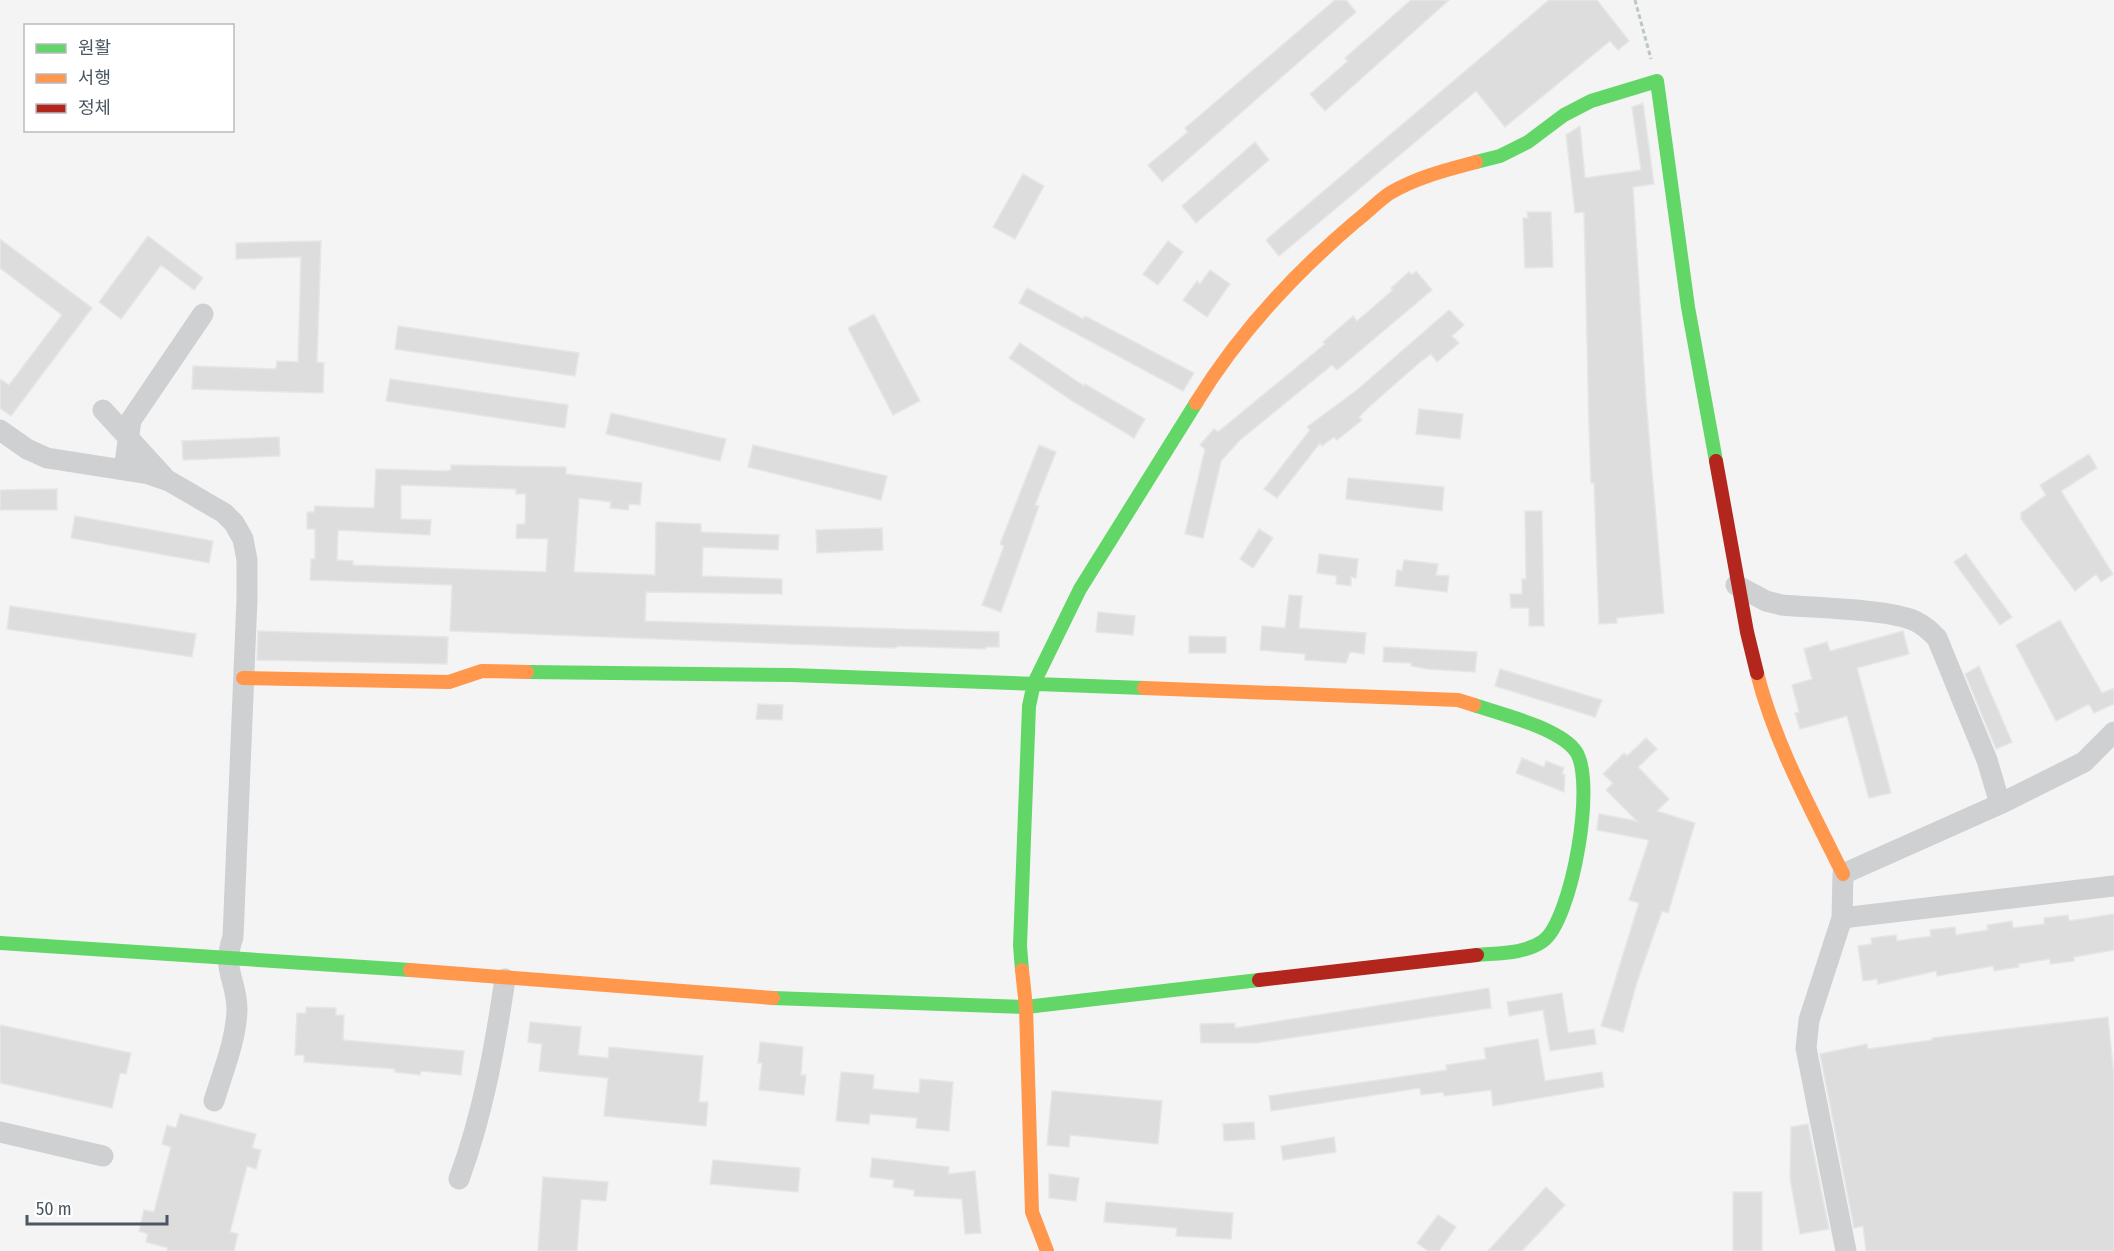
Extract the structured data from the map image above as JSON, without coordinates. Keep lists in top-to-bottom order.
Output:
{
  "legend": ["원활", "서행", "정체"],
  "scale_bar": "50 m"
}
